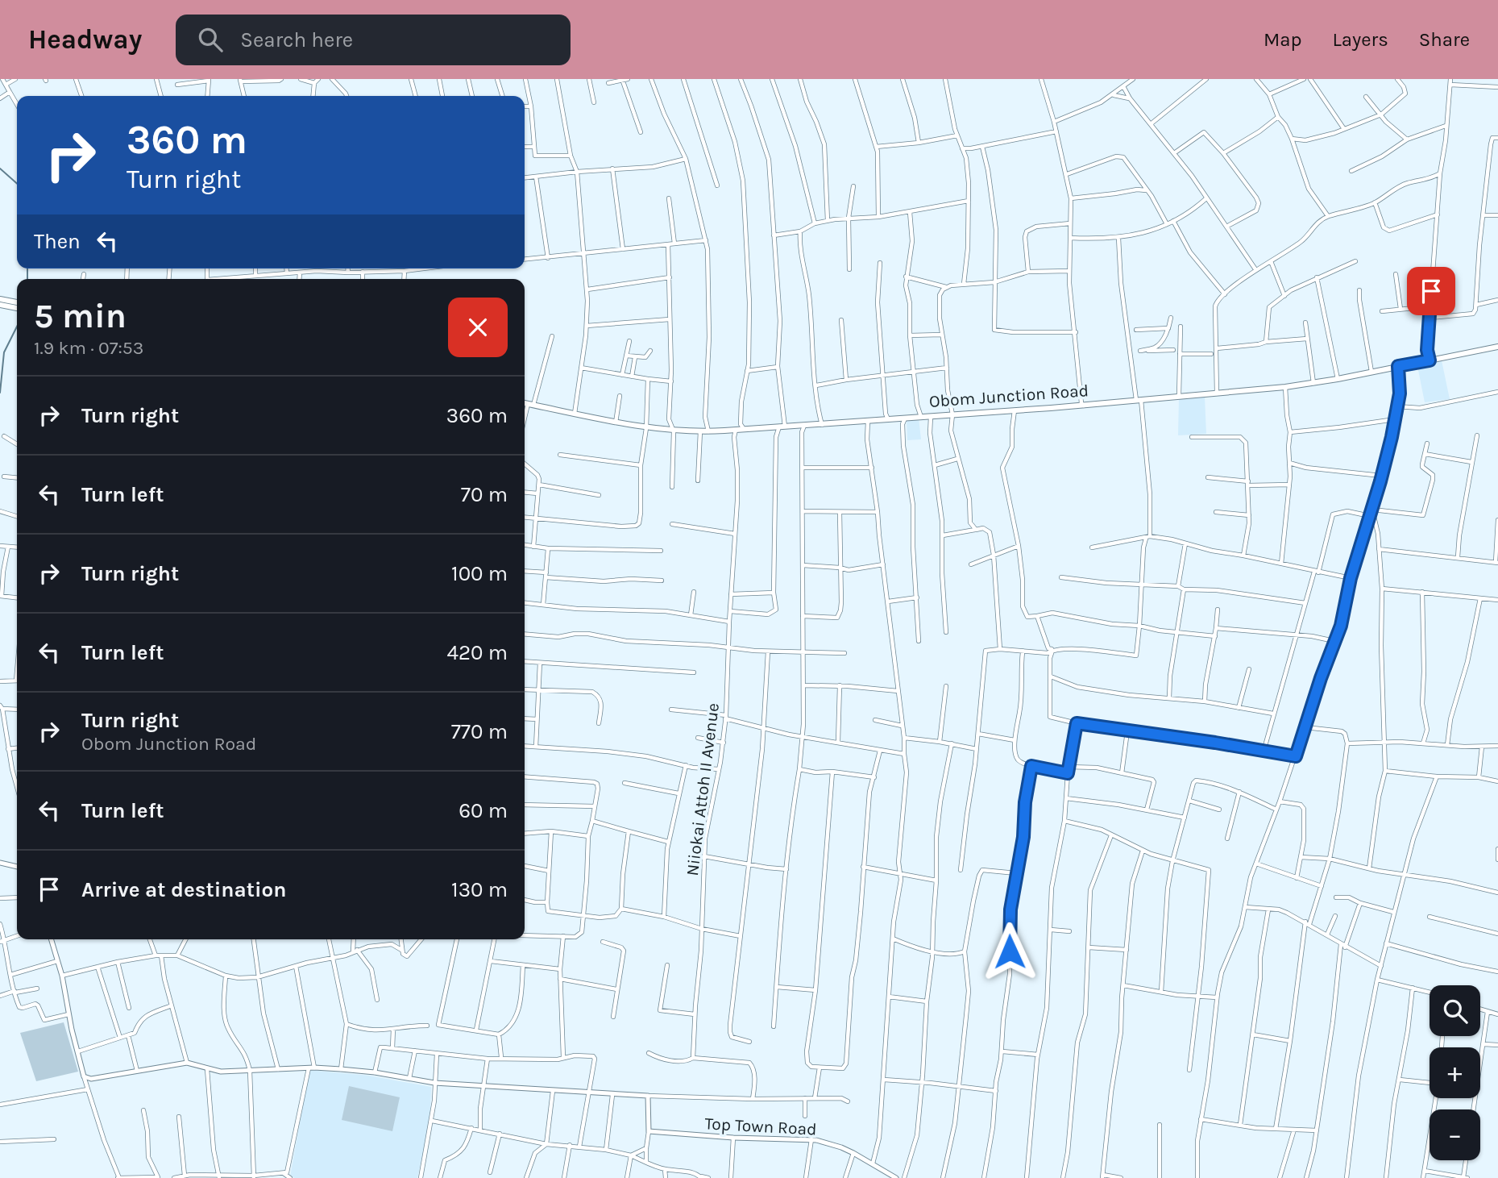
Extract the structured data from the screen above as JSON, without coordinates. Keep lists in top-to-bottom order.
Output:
{
  "streets": {
    "main road": ["Obom Junction Road"],
    "street": ["Niiokai Attoh II Avenue", "Top Town Road"]
  },
  "crossings": [
    ["Obom Junction Road", "Niiokai Attoh II Avenue"]
  ],
  "page": {
    "header": "Headway",
    "search": "Search here",
    "nav": ["Map", "Layers", "Share"],
    "turn": ["360 m", "Turn right"],
    "then": "Then",
    "heading": ["5 min", "1.9 km · 07:53"],
    "list": [
      {
        "name": "Turn right",
        "value": "360 m"
      },
      {
        "name": "Turn left",
        "value": "70 m"
      },
      {
        "name": "Turn right",
        "value": "100 m"
      },
      {
        "name": "Turn left",
        "value": "420 m"
      },
      {
        "name": "Turn right",
        "note": "Obom Junction Road",
        "value": "770 m"
      },
      {
        "name": "Turn left",
        "value": "60 m"
      },
      {
        "name": "Arrive at destination",
        "value": "130 m"
      }
    ],
    "map_buttons": ["+", "−"]
  }
}
